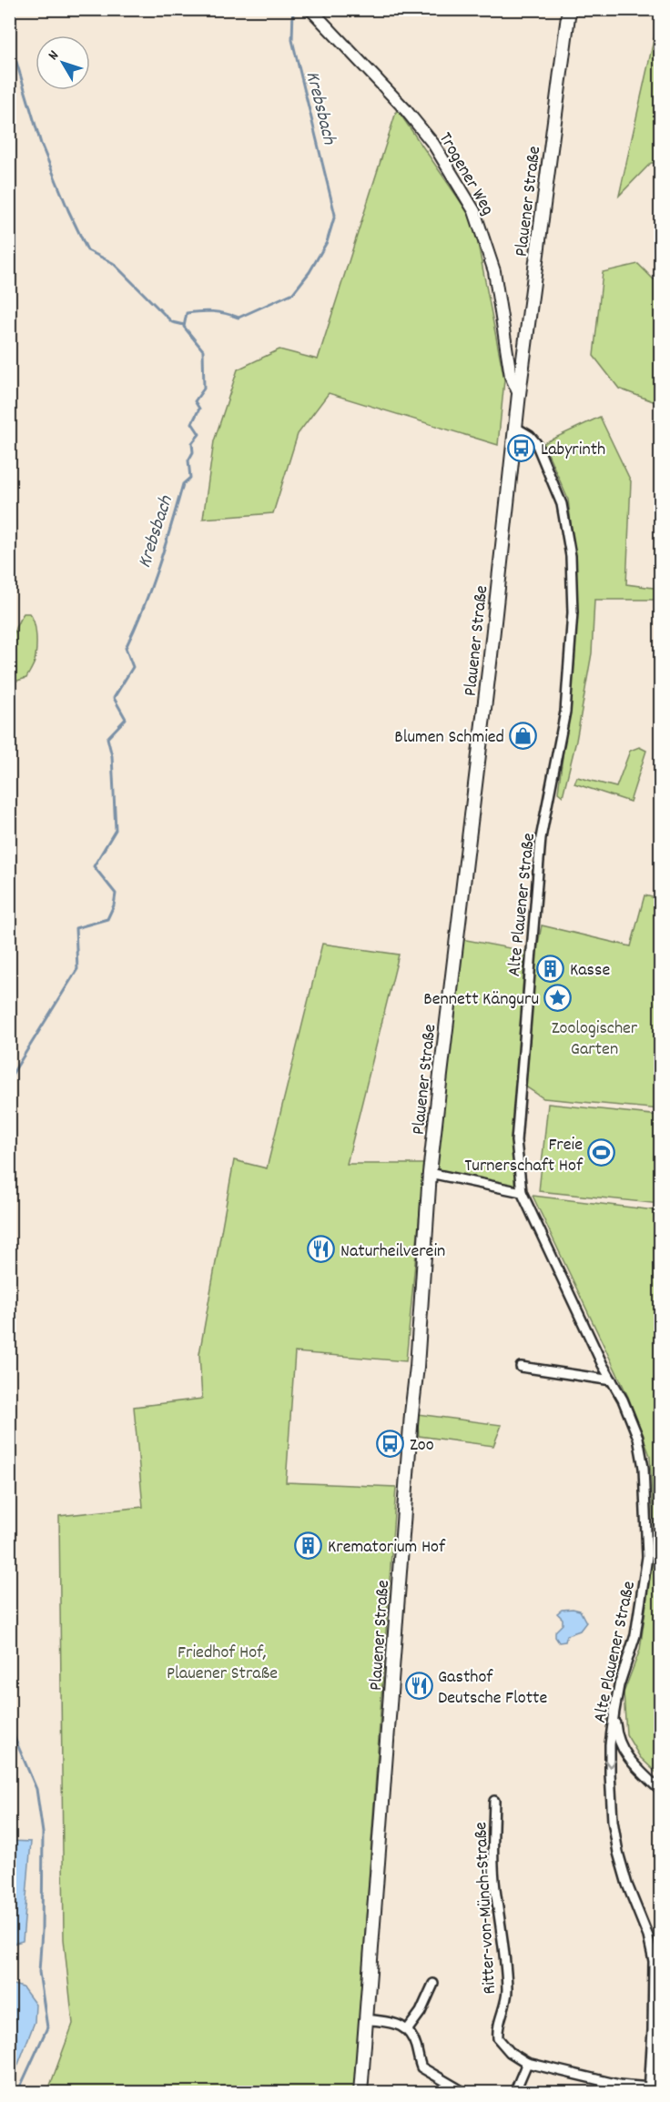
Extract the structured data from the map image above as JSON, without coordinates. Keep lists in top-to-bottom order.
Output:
{
  "streets": {
    "main road": ["Plauener Straße"],
    "street": ["Trogener Weg", "Alte Plauener Straße", "Ritter-von-Münch-Straße"]
  },
  "crossings": [
    ["Trogener Weg", "Plauener Straße"],
    ["Plauener Straße", "Alte Plauener Straße"]
  ],
  "water": ["Krebsbach"],
  "parks": ["Zoologischer Garten", "Friedhof Hof, Plauener Straße"],
  "places": {
    "bus stop": ["Labyrinth", "Zoo"],
    "shop": ["Blumen Schmied"],
    "building": ["Kasse", "Krematorium Hof"],
    "place": ["Bennett Känguru"],
    "sports": ["Freie Turnerschaft Hof"],
    "restaurant": ["Naturheilverein", "Gasthof Deutsche Flotte"]
  },
  "north": "top left"
}
